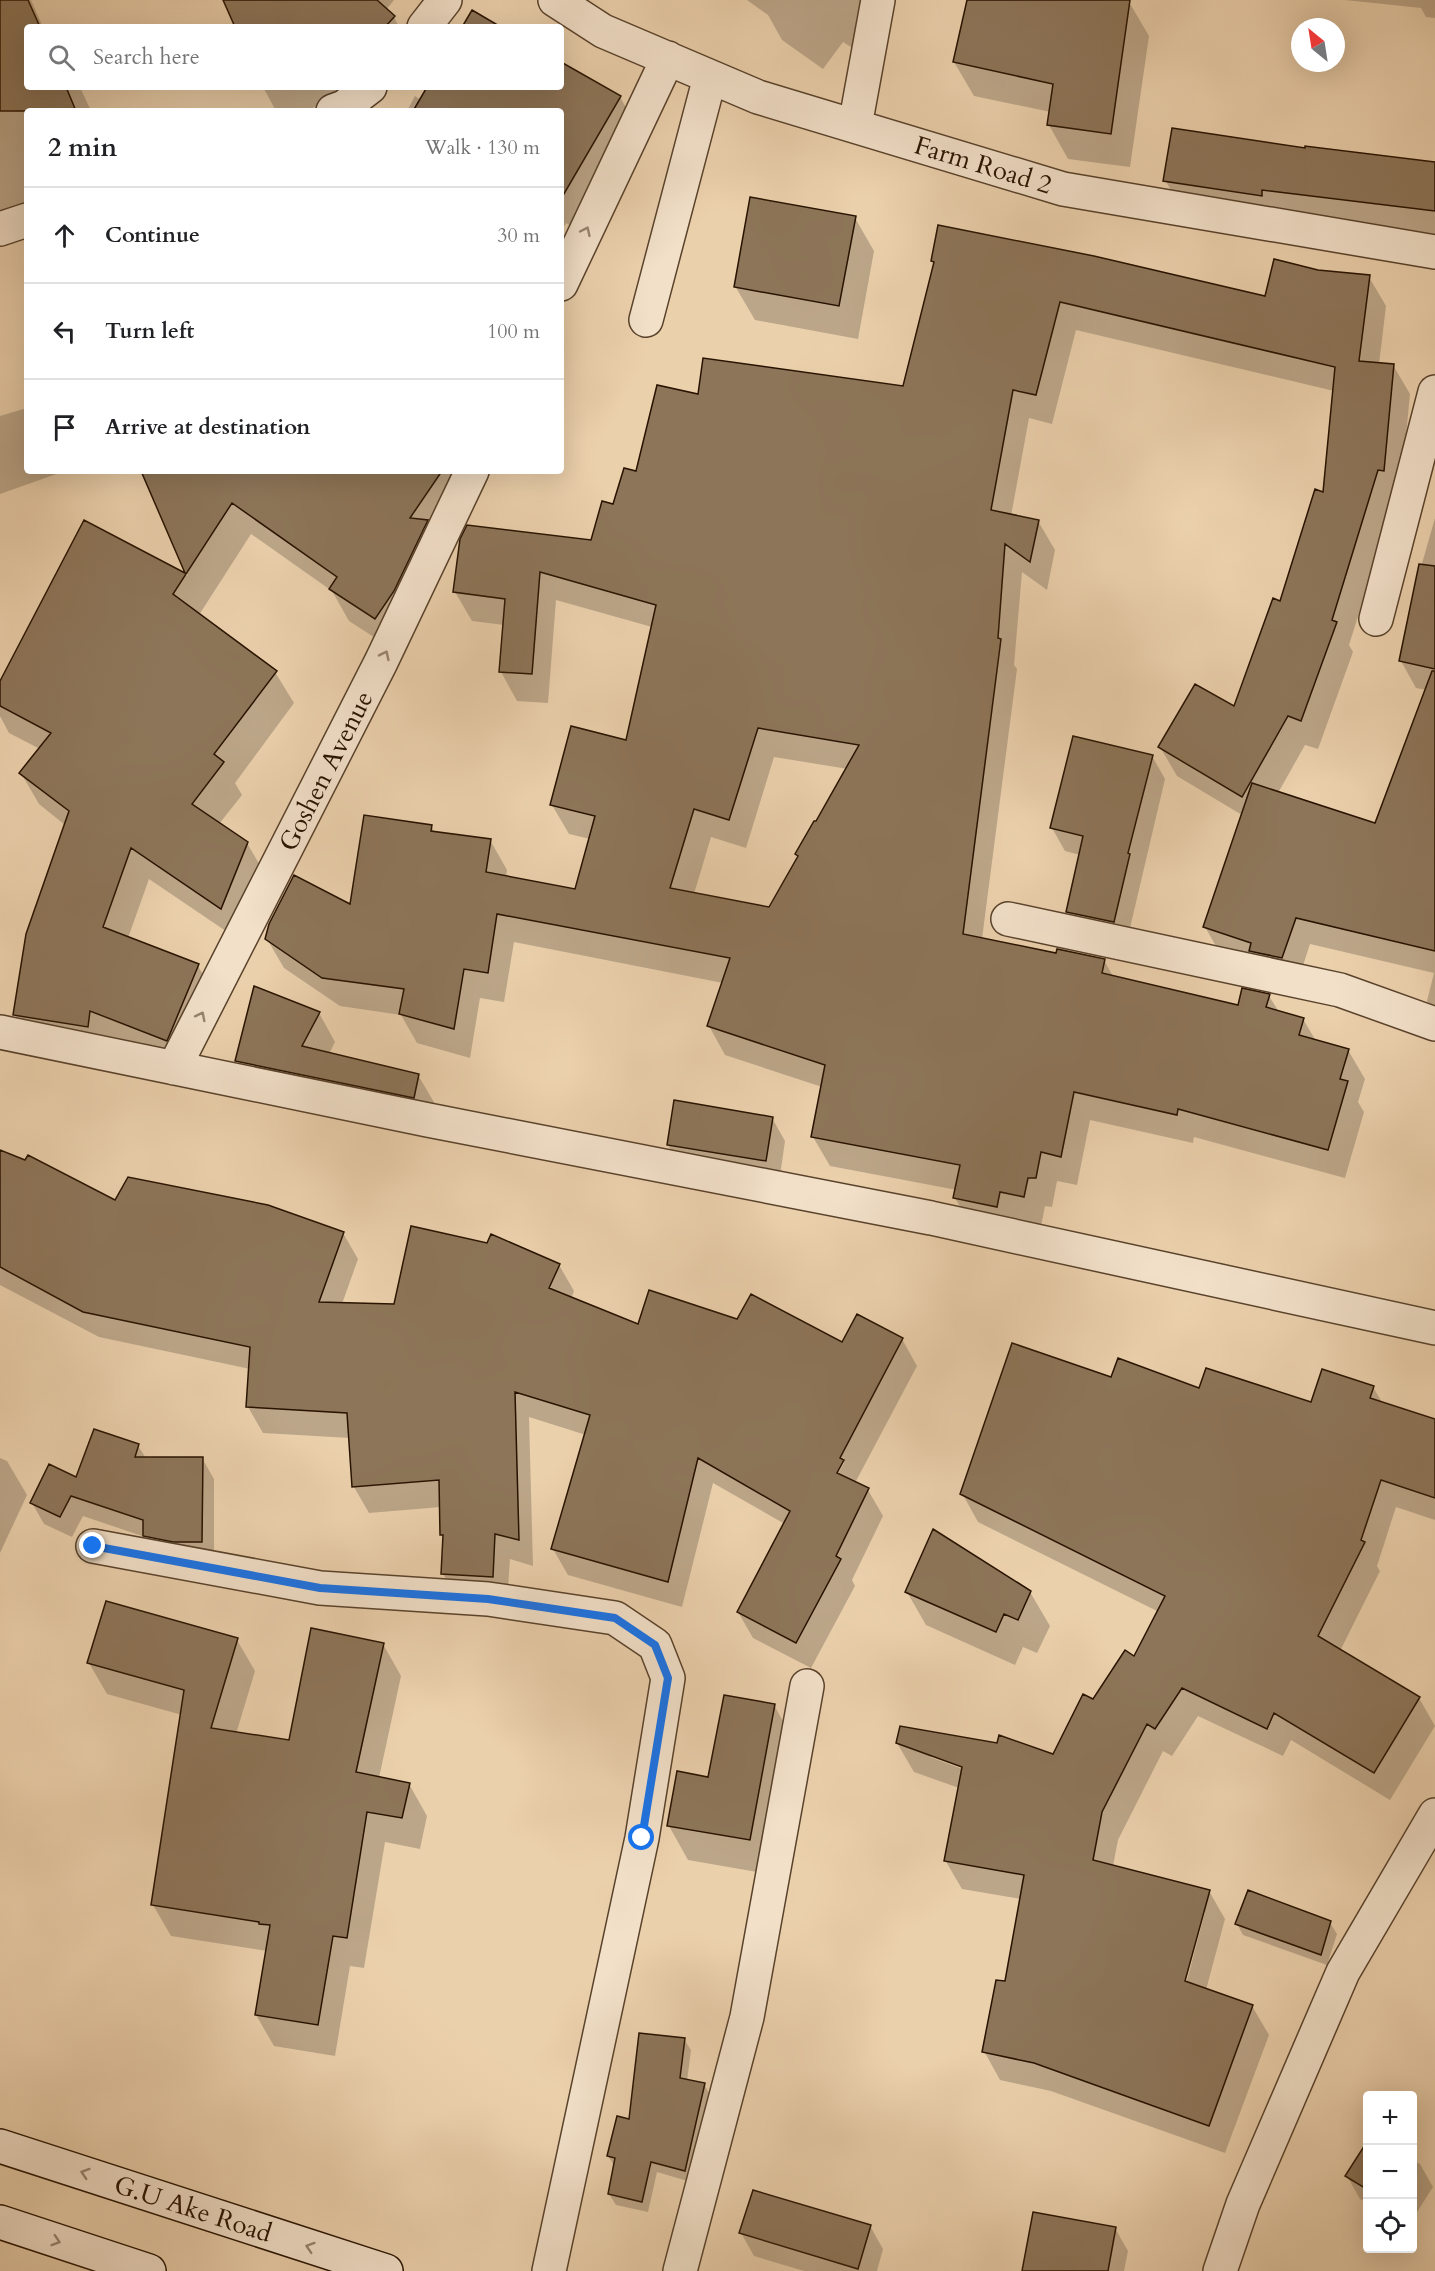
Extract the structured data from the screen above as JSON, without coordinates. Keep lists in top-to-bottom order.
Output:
{
  "streets": {
    "street": ["Farm Road 2", "Goshen Avenue", "G.U Ake Road"]
  },
  "one_way": ["Goshen Avenue"],
  "north": "top left",
  "page": {
    "search": "Search here",
    "heading": ["2 min", "Walk · 130 m"],
    "list": [
      ["Continue", "30 m"],
      ["Turn left", "100 m"],
      "Arrive at destination"
    ],
    "map_buttons": ["+", "−"]
  }
}
